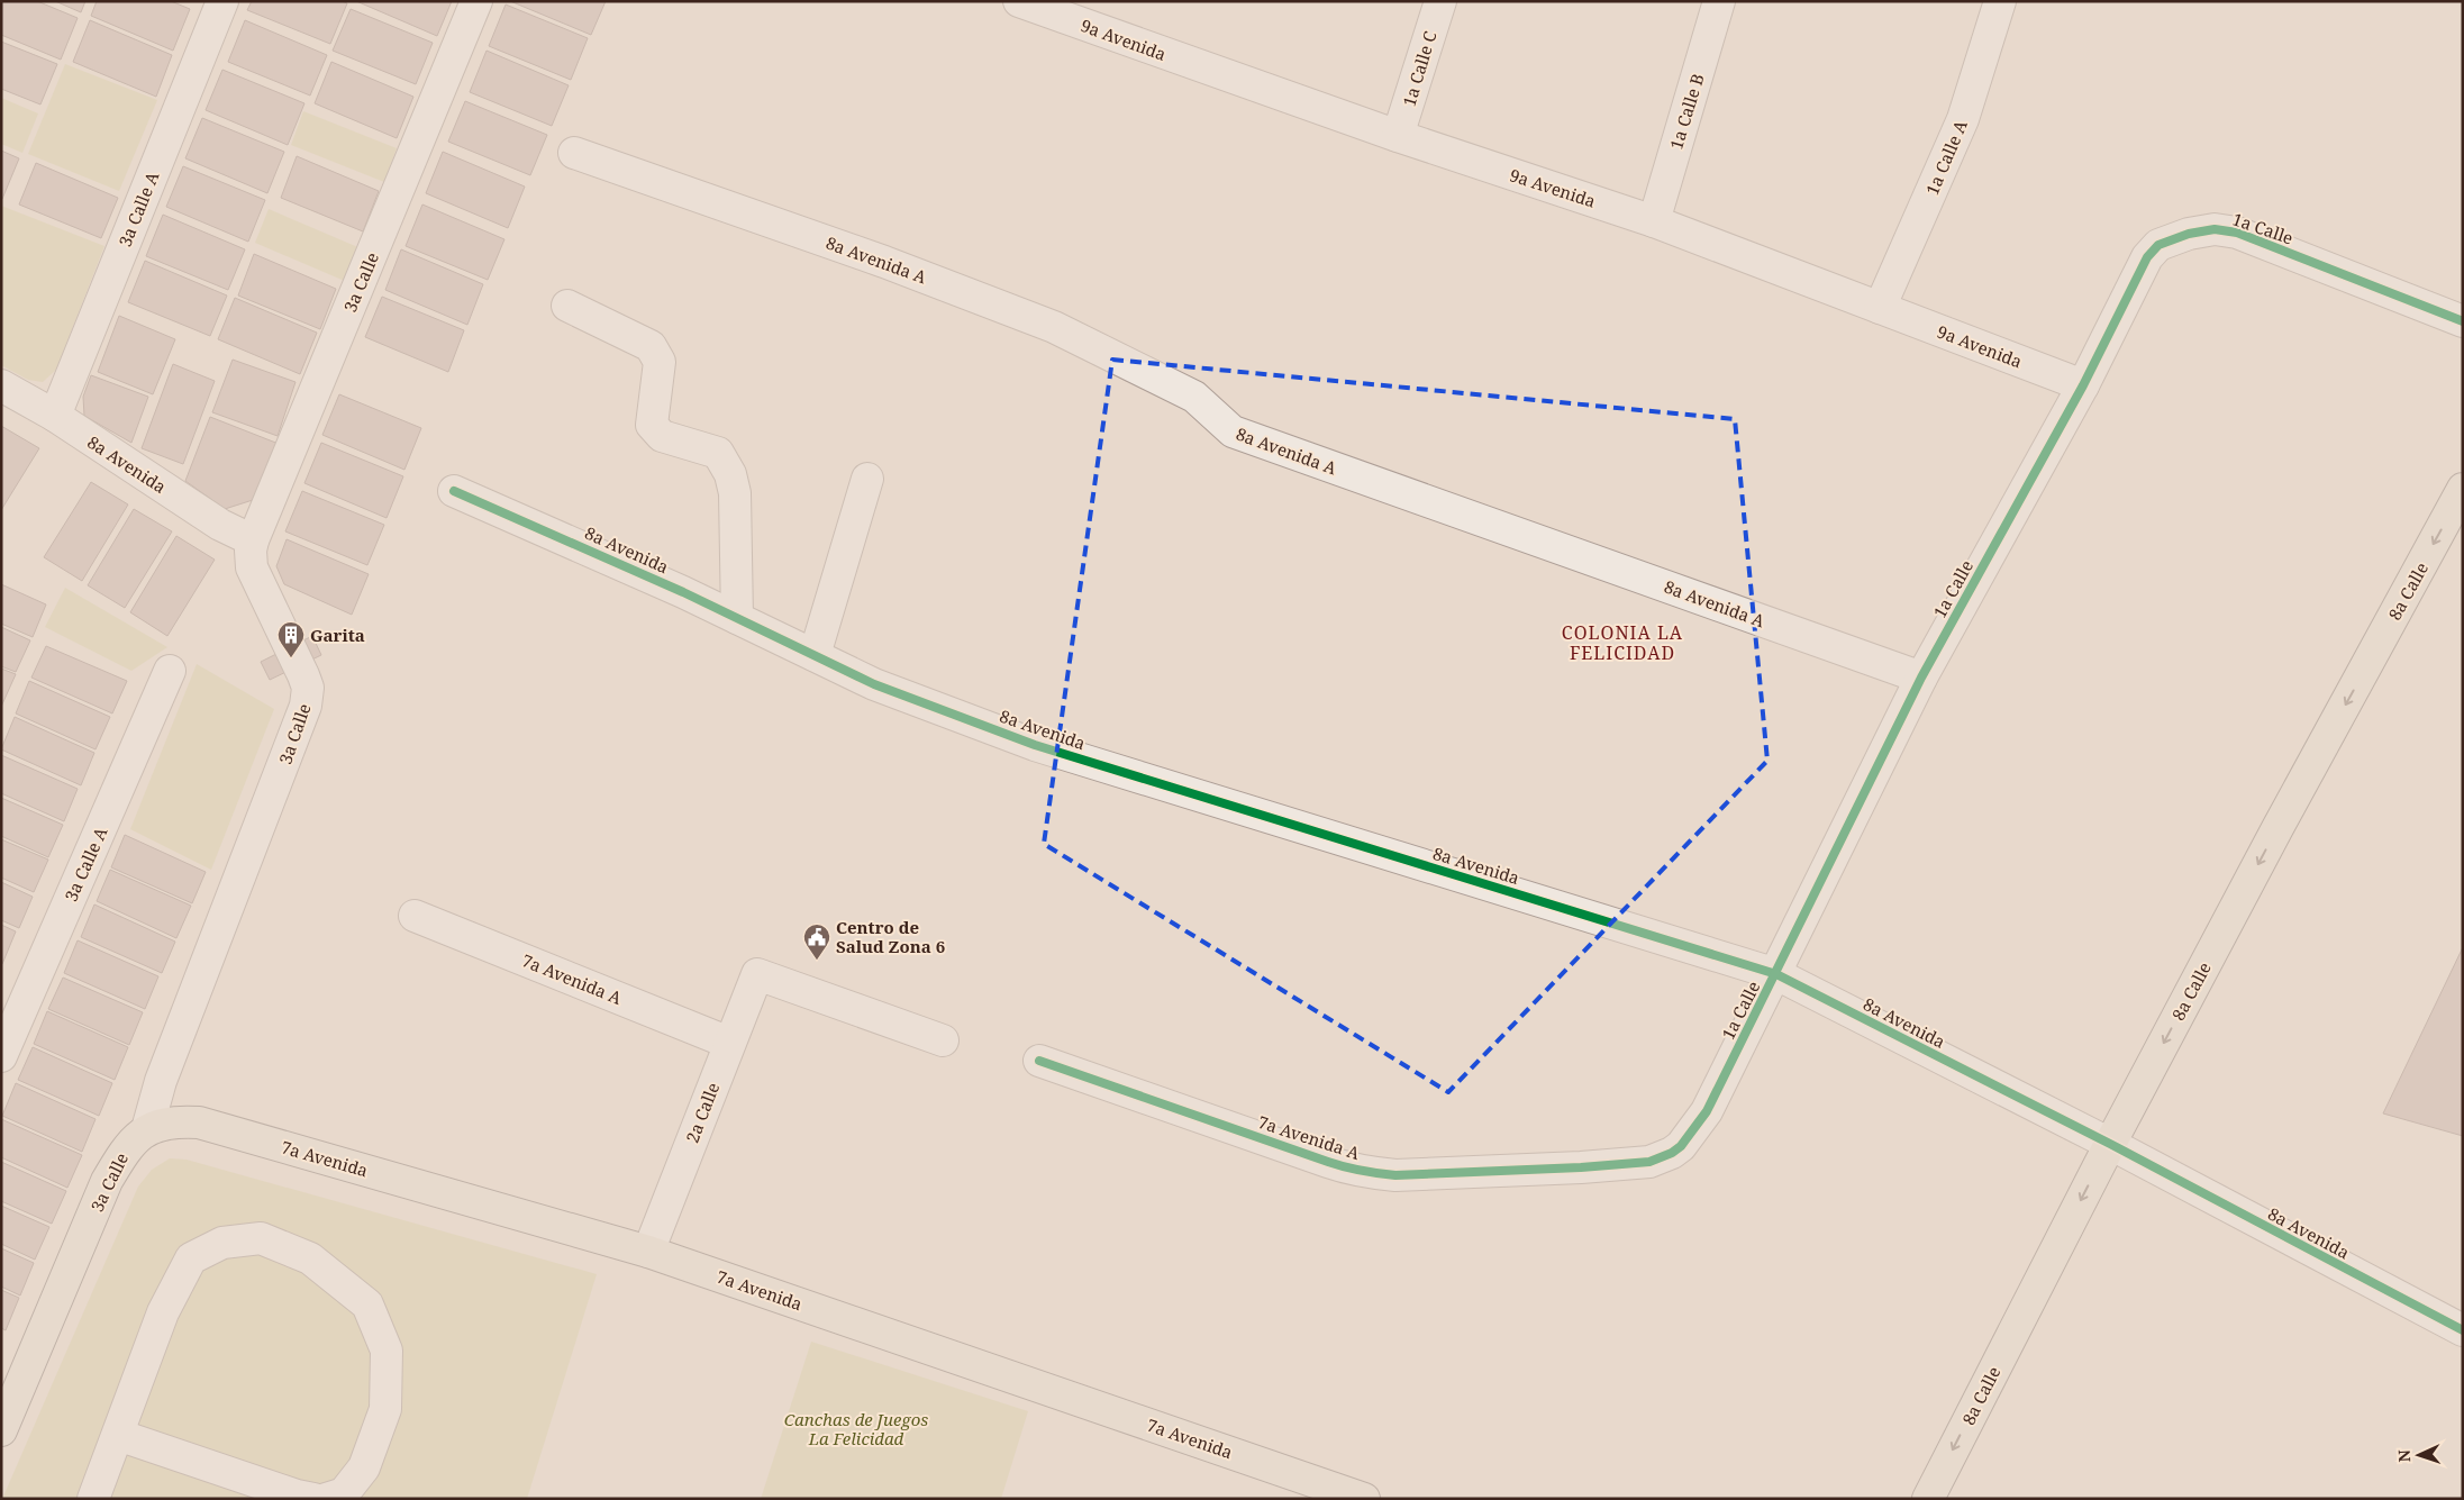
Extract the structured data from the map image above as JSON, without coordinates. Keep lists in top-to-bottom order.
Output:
{
  "streets": {
    "main road": ["3a Calle", "8a Calle", "7a Avenida"],
    "street": [
      "9a Avenida",
      "1a Calle C",
      "1a Calle B",
      "1a Calle A",
      "3a Calle A",
      "1a Calle",
      "8a Avenida A",
      "8a Avenida",
      "7a Avenida A",
      "2a Calle"
    ]
  },
  "crossings": [
    ["9a Avenida", "1a Calle C"],
    ["9a Avenida", "1a Calle B"],
    ["9a Avenida", "1a Calle A"],
    ["9a Avenida", "1a Calle"],
    ["3a Calle A", "8a Avenida"],
    ["1a Calle", "8a Avenida A"],
    ["1a Calle", "8a Avenida"],
    ["1a Calle", "7a Avenida A"],
    ["3a Calle", "8a Avenida"],
    ["3a Calle", "7a Avenida"],
    ["8a Avenida", "8a Calle"],
    ["7a Avenida A", "2a Calle"],
    ["2a Calle", "7a Avenida"]
  ],
  "one_way": ["8a Calle"],
  "districts": ["COLONIA LA FELICIDAD"],
  "parks": ["Canchas de Juegos La Felicidad"],
  "places": {
    "building": ["Garita"],
    "public building": ["Centro de Salud Zona 6"]
  },
  "north": "left"
}
